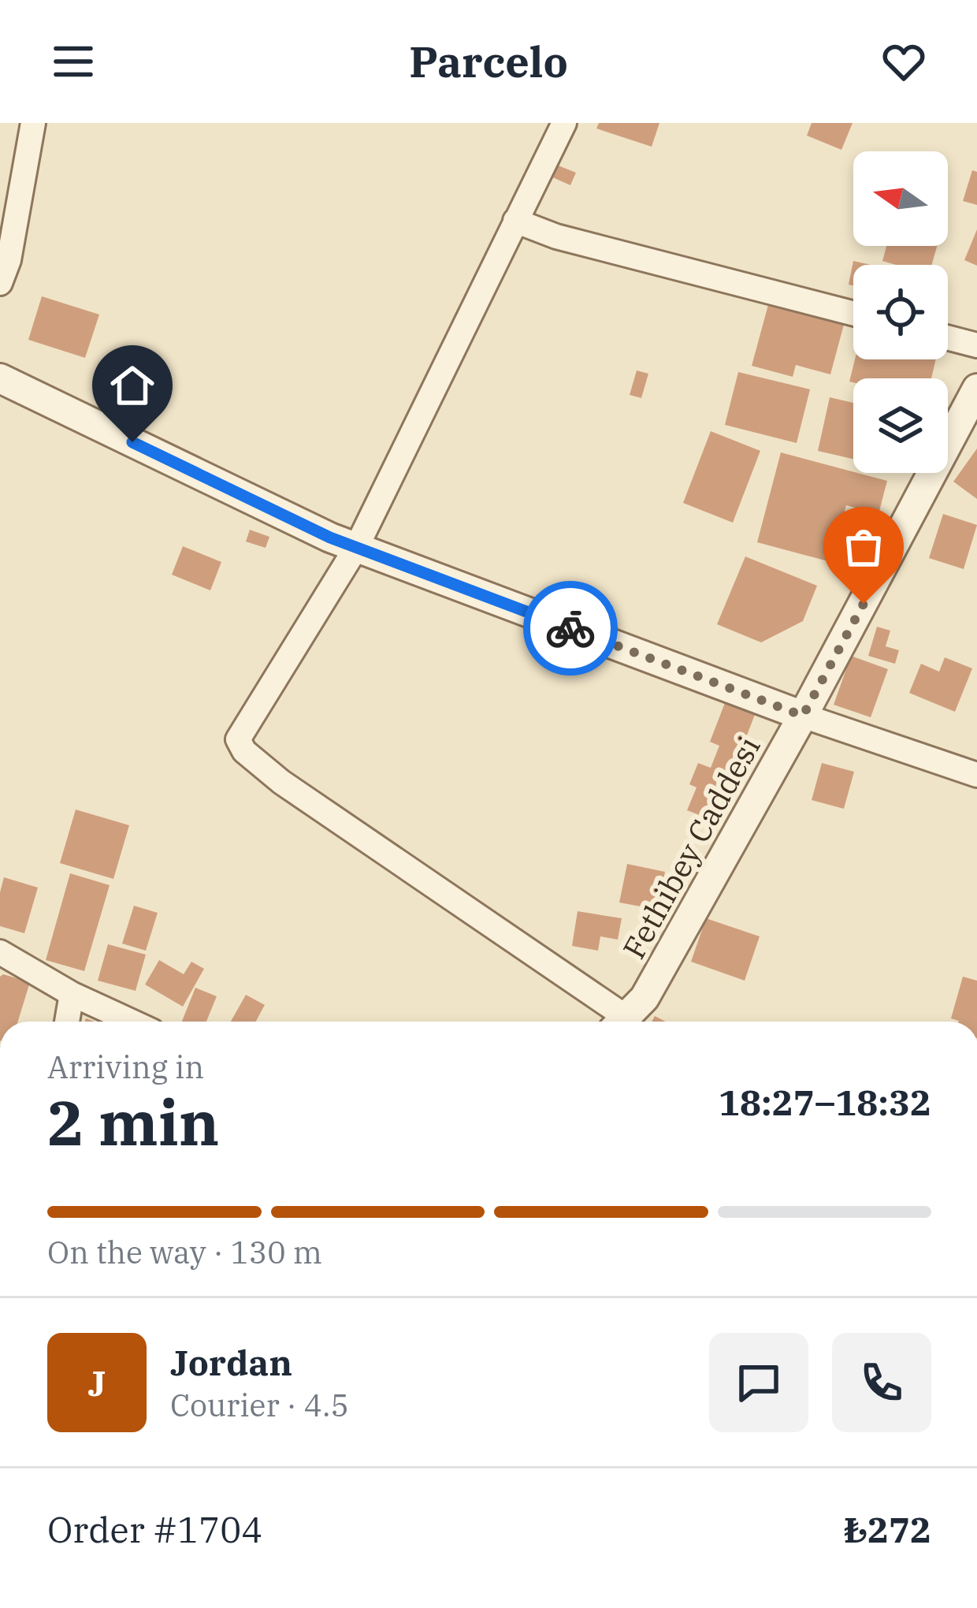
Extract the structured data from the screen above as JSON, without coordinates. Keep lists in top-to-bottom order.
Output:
{
  "streets": {
    "street": ["Fethibey Caddesi"]
  },
  "north": "left",
  "page": {
    "header": "Parcelo",
    "heading": ["2 min", "Arriving in", "18:27–18:32"],
    "panel": [
      "Jordan",
      "Courier · 4.5",
      "Order #1704",
      "₺272"
    ],
    "bar": "On the way · 130 m",
    "round": "J"
  }
}
